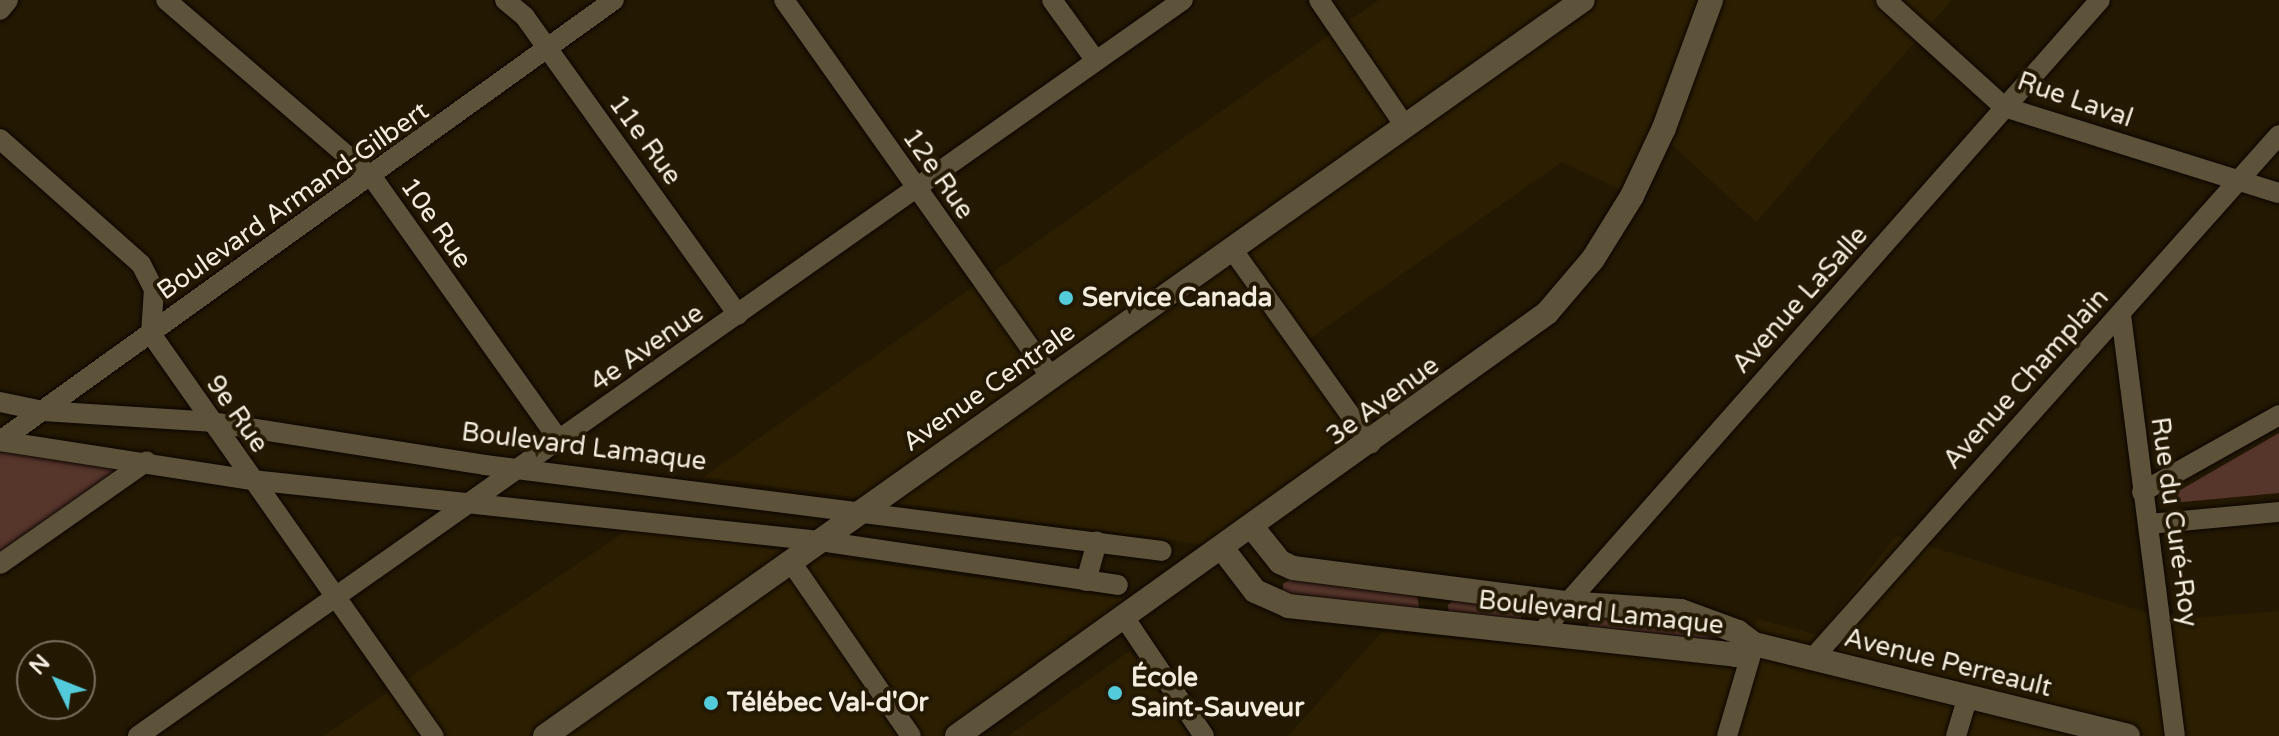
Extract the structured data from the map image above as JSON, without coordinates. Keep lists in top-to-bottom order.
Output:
{
  "streets": {
    "street": [
      "Rue Laval",
      "11e Rue",
      "12e Rue",
      "Boulevard Armand-Gilbert",
      "10e Rue",
      "Avenue LaSalle",
      "4e Avenue",
      "Avenue Champlain",
      "Avenue Centrale",
      "3e Avenue",
      "9e Rue",
      "Boulevard Lamaque",
      "Rue du Curé-Roy",
      "Avenue Perreault"
    ]
  },
  "crossings": [
    ["Rue Laval", "Avenue LaSalle"],
    ["Rue Laval", "Avenue Champlain"],
    ["11e Rue", "Boulevard Armand-Gilbert"],
    ["11e Rue", "4e Avenue"],
    ["12e Rue", "4e Avenue"],
    ["12e Rue", "Avenue Centrale"],
    ["Boulevard Armand-Gilbert", "10e Rue"],
    ["Boulevard Armand-Gilbert", "9e Rue"],
    ["Boulevard Armand-Gilbert", "Boulevard Lamaque"],
    ["10e Rue", "4e Avenue"],
    ["Avenue LaSalle", "Boulevard Lamaque"],
    ["4e Avenue", "9e Rue"],
    ["4e Avenue", "Boulevard Lamaque"],
    ["Avenue Champlain", "Rue du Curé-Roy"],
    ["Avenue Champlain", "Avenue Perreault"],
    ["Avenue Centrale", "Boulevard Lamaque"],
    ["3e Avenue", "Boulevard Lamaque"],
    ["9e Rue", "Boulevard Lamaque"],
    ["Boulevard Lamaque", "Avenue Perreault"]
  ],
  "places": ["Service Canada", "École Saint-Sauveur", "Télébec Val-d'Or"],
  "north": "top left"
}
